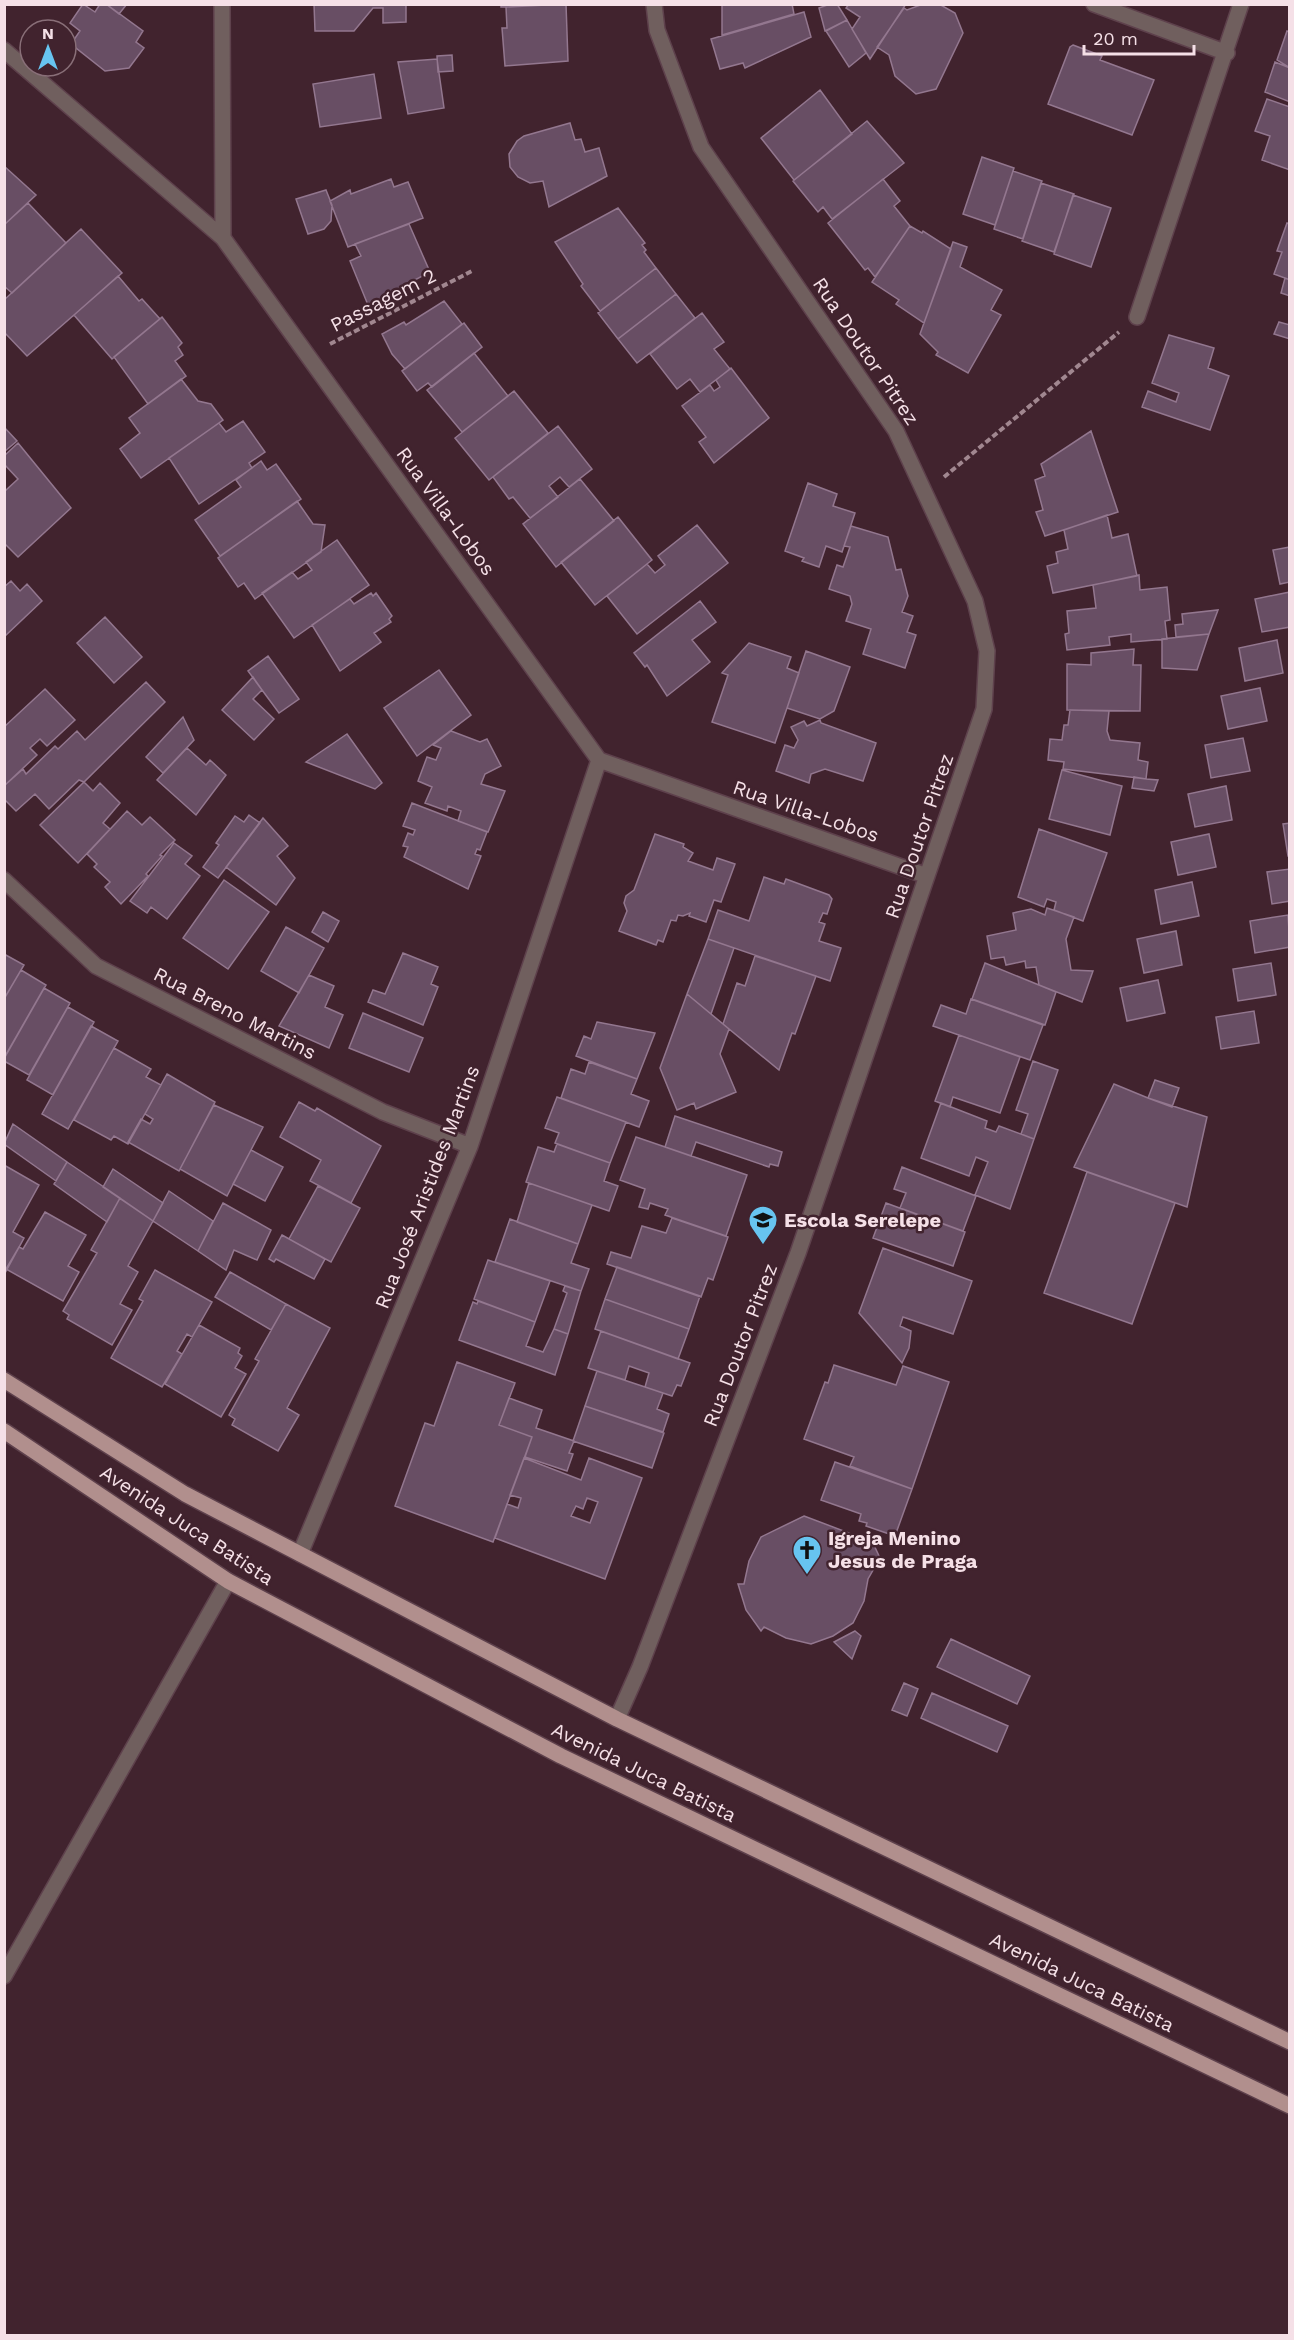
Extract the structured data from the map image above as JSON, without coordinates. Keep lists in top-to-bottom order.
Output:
{
  "streets": {
    "main road": ["Avenida Juca Batista"],
    "street": [
      "Rua Doutor Pitrez",
      "Rua Villa-Lobos",
      "Rua Breno Martins",
      "Rua José Aristides Martins"
    ],
    "path": ["Passagem 2"]
  },
  "crossings": [
    ["Passagem 2", "Rua Villa-Lobos"],
    ["Rua Doutor Pitrez", "Rua Villa-Lobos"],
    ["Rua Doutor Pitrez", "Avenida Juca Batista"],
    ["Rua Villa-Lobos", "Rua José Aristides Martins"],
    ["Rua Breno Martins", "Rua José Aristides Martins"],
    ["Rua José Aristides Martins", "Avenida Juca Batista"]
  ],
  "places": {
    "school or university": ["Escola Serelepe"],
    "church": ["Igreja Menino Jesus de Praga"]
  },
  "scale_bar": "20 m",
  "north": "top"
}
